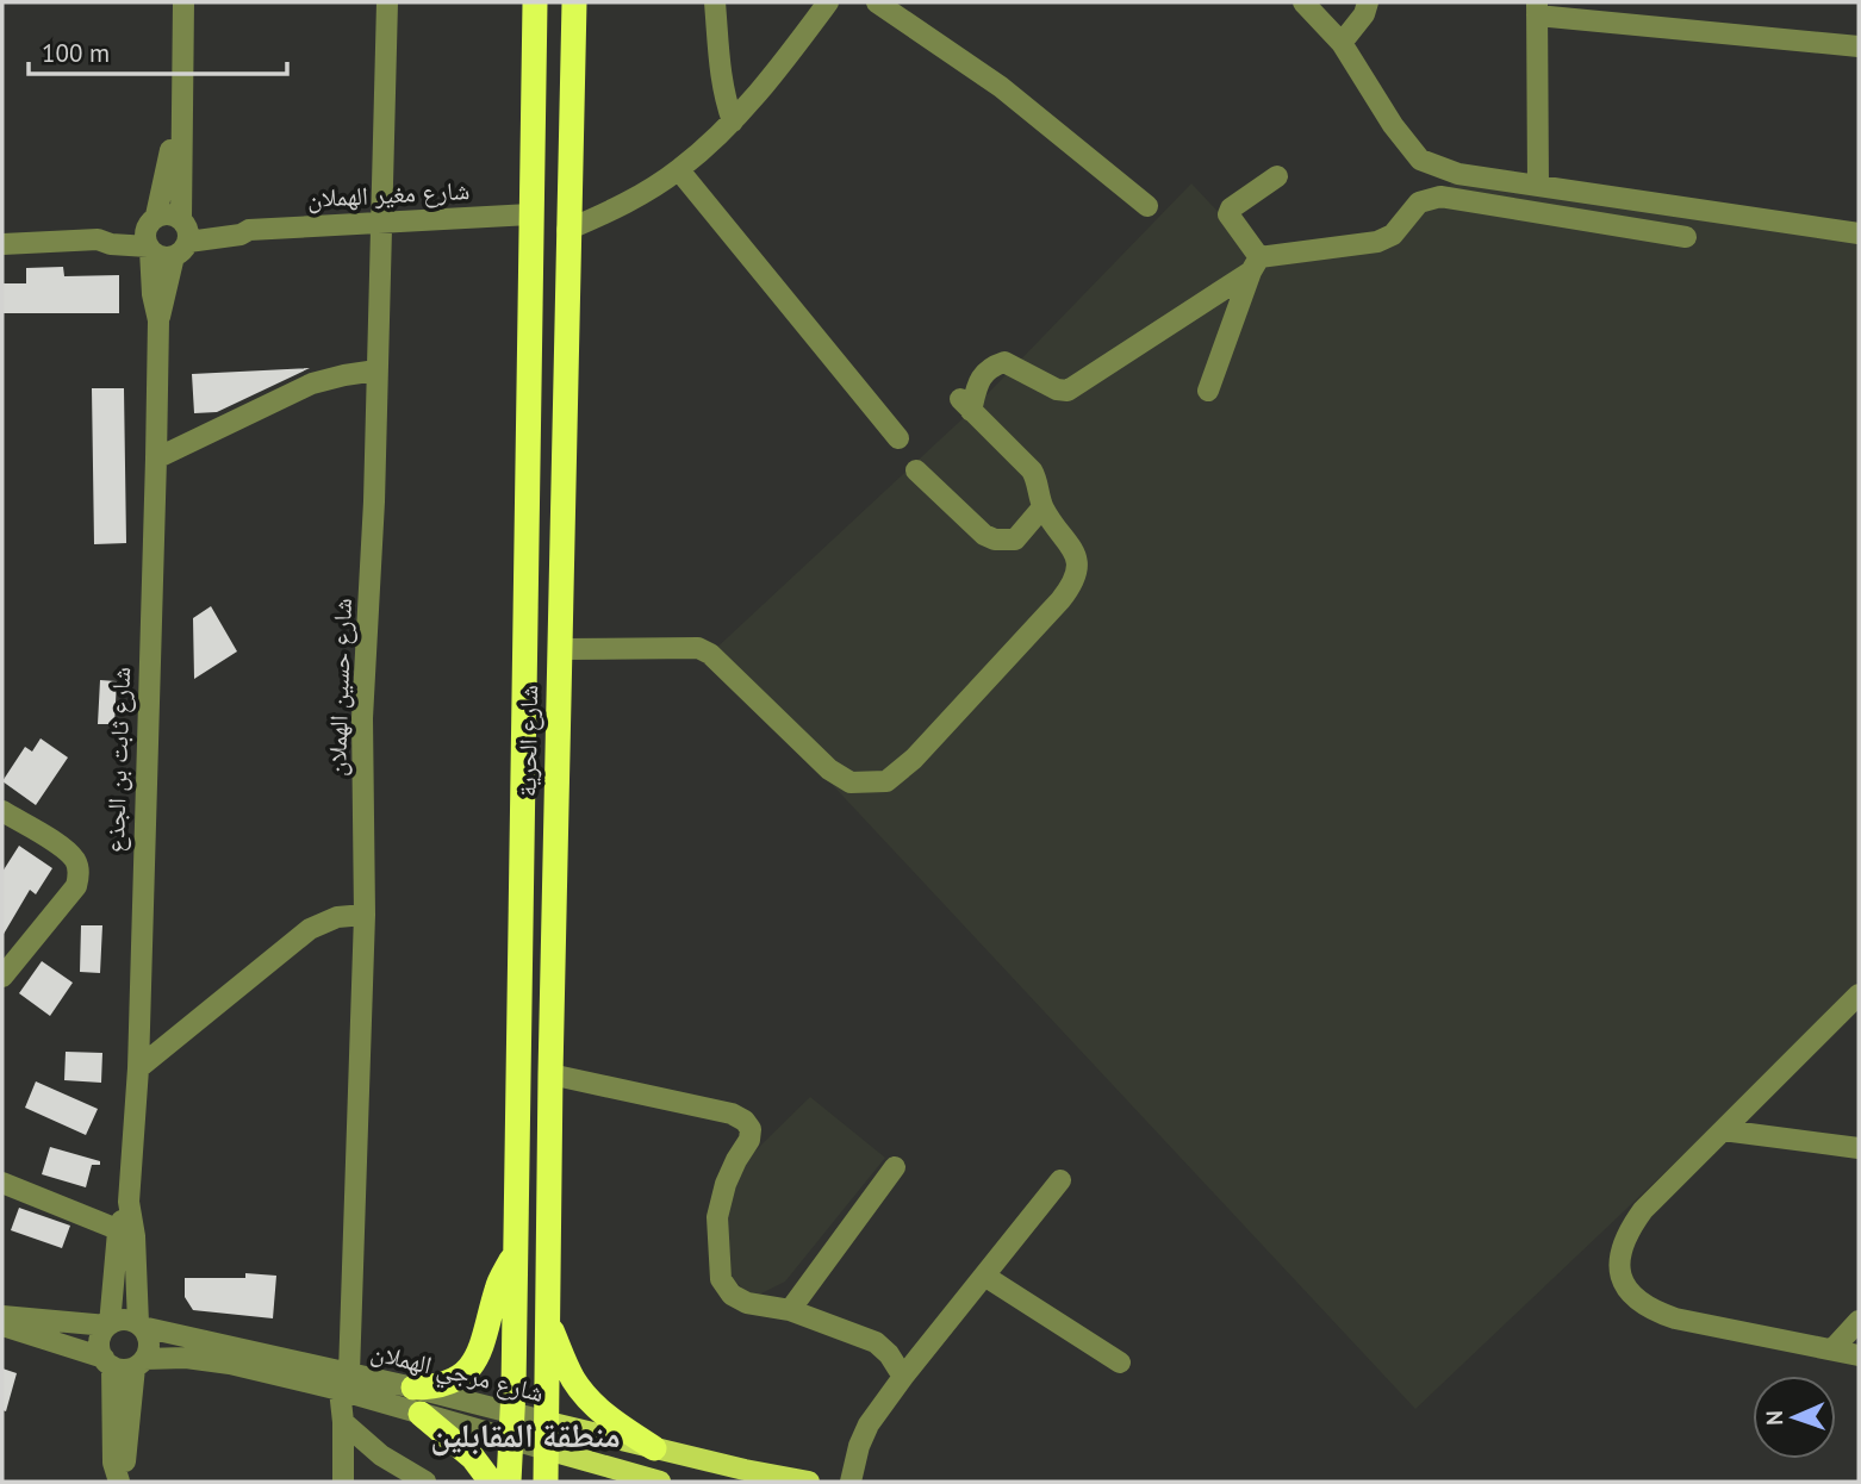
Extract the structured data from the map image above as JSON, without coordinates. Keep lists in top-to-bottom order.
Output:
{
  "streets": {
    "highway": ["شارع الحرية"],
    "main road": ["شارع مرجي الهملان"],
    "street": ["شارع مغير الهملان", "شارع حسين الهملان", "شارع ثابت بن الجذع"]
  },
  "crossings": [
    ["شارع مغير الهملان", "شارع حسين الهملان"],
    ["شارع مغير الهملان", "شارع الحرية"],
    ["شارع مغير الهملان", "شارع ثابت بن الجذع"],
    ["شارع حسين الهملان", "شارع مرجي الهملان"],
    ["شارع الحرية", "شارع مرجي الهملان"],
    ["شارع ثابت بن الجذع", "شارع مرجي الهملان"]
  ],
  "districts": ["منطقة المقابلين"],
  "scale_bar": "100 m",
  "north": "left"
}
